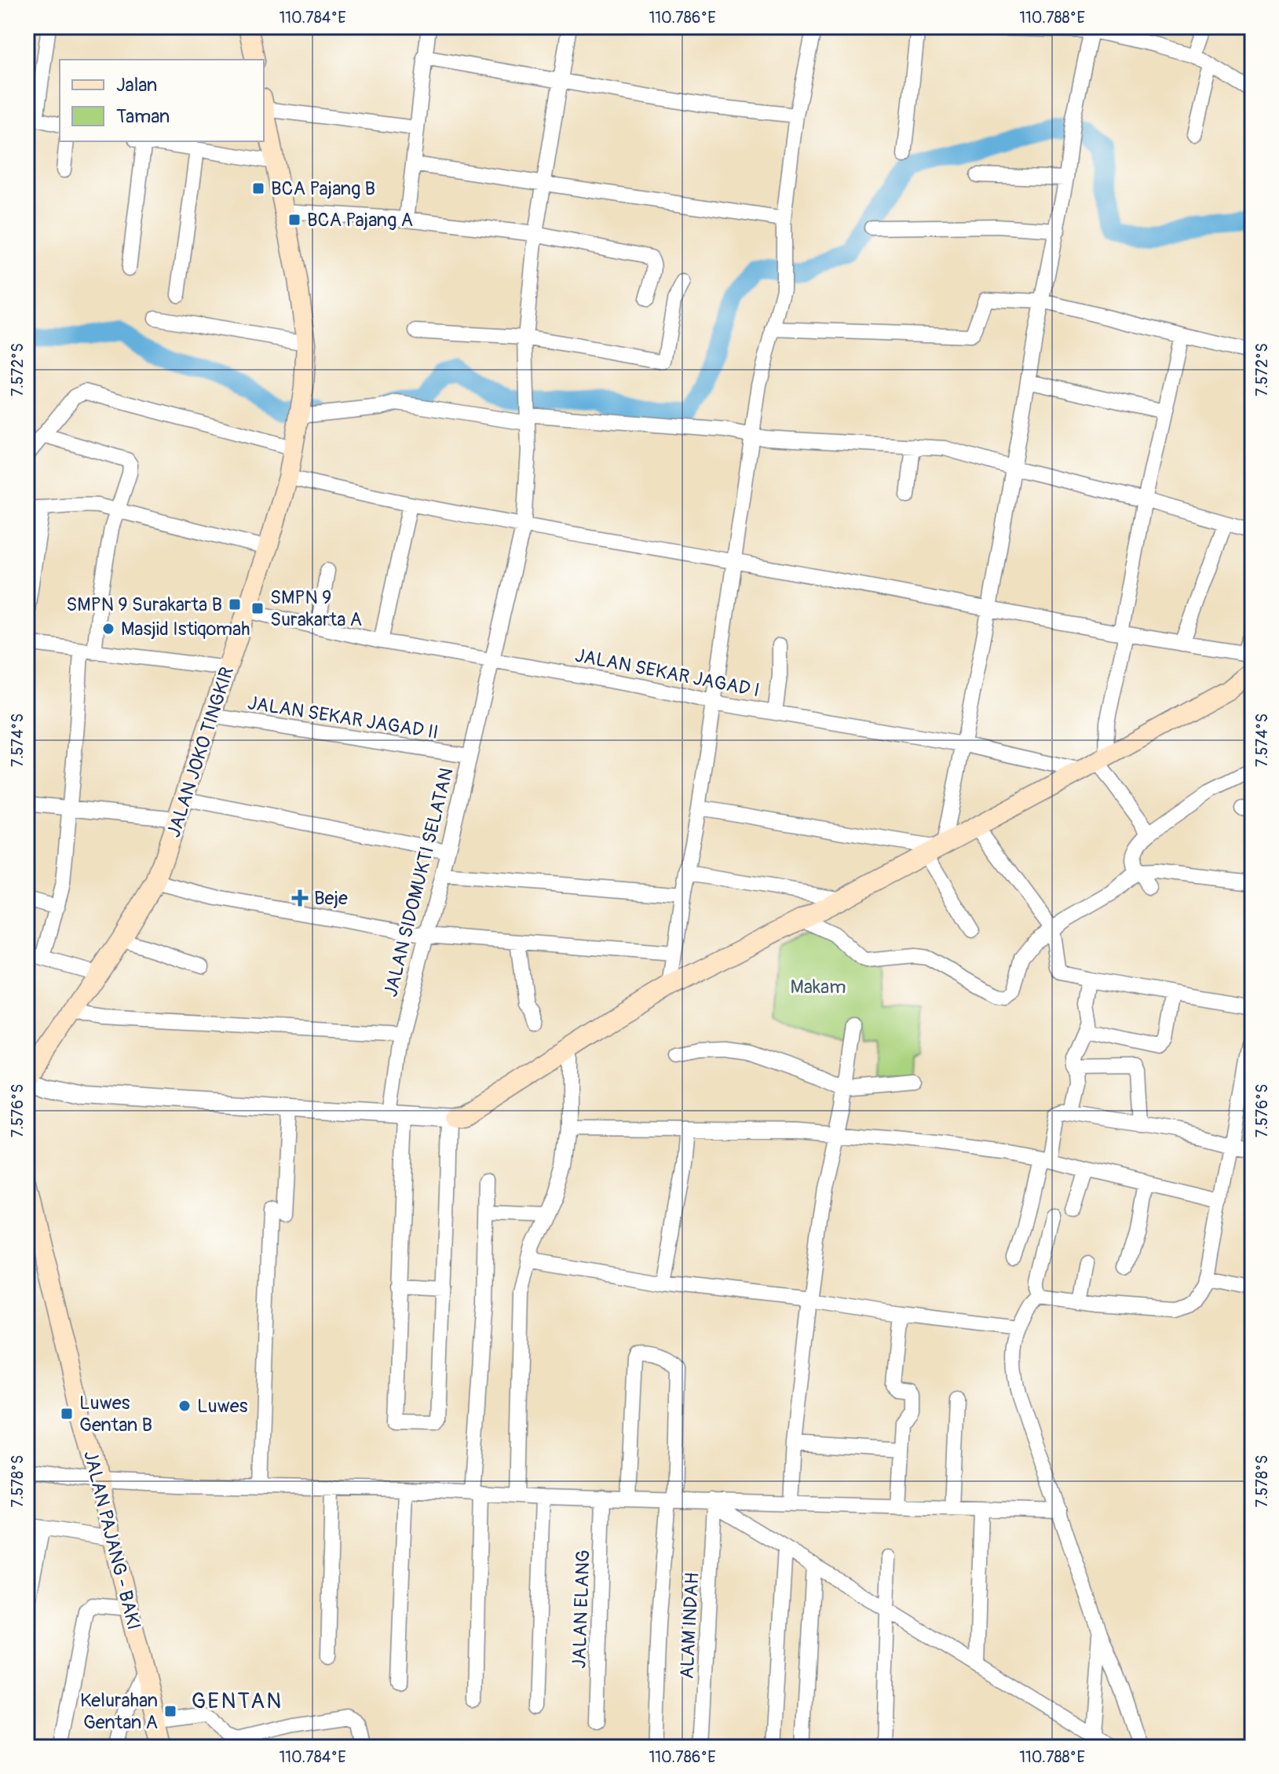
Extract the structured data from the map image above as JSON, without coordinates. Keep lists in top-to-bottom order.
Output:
{
  "streets": {
    "main road": ["JALAN JOKO TINGKIR", "JALAN PAJANG - BAKI"],
    "street": [
      "JALAN SEKAR JAGAD I",
      "JALAN SEKAR JAGAD II",
      "JALAN SIDOMUKTI SELATAN",
      "JALAN ELANG",
      "ALAM INDAH"
    ]
  },
  "crossings": [
    ["JALAN SEKAR JAGAD I", "JALAN JOKO TINGKIR"],
    ["JALAN SEKAR JAGAD I", "JALAN SIDOMUKTI SELATAN"],
    ["JALAN SEKAR JAGAD II", "JALAN JOKO TINGKIR"],
    ["JALAN SEKAR JAGAD II", "JALAN SIDOMUKTI SELATAN"]
  ],
  "districts": ["GENTAN"],
  "parks": ["Makam"],
  "places": {
    "transit": [
      "BCA Pajang B",
      "BCA Pajang A",
      "SMPN 9 Surakarta B",
      "SMPN 9 Surakarta A",
      "Luwes Gentan B",
      "Kelurahan Gentan A"
    ],
    "other": ["Masjid Istiqomah", "Luwes"],
    "health": ["Beje"]
  },
  "legend": ["Jalan", "Taman"],
  "coordinates": [
    "110.784°E",
    "110.786°E",
    "110.788°E",
    "7.572°S",
    "7.574°S",
    "7.576°S",
    "7.578°S"
  ]
}
